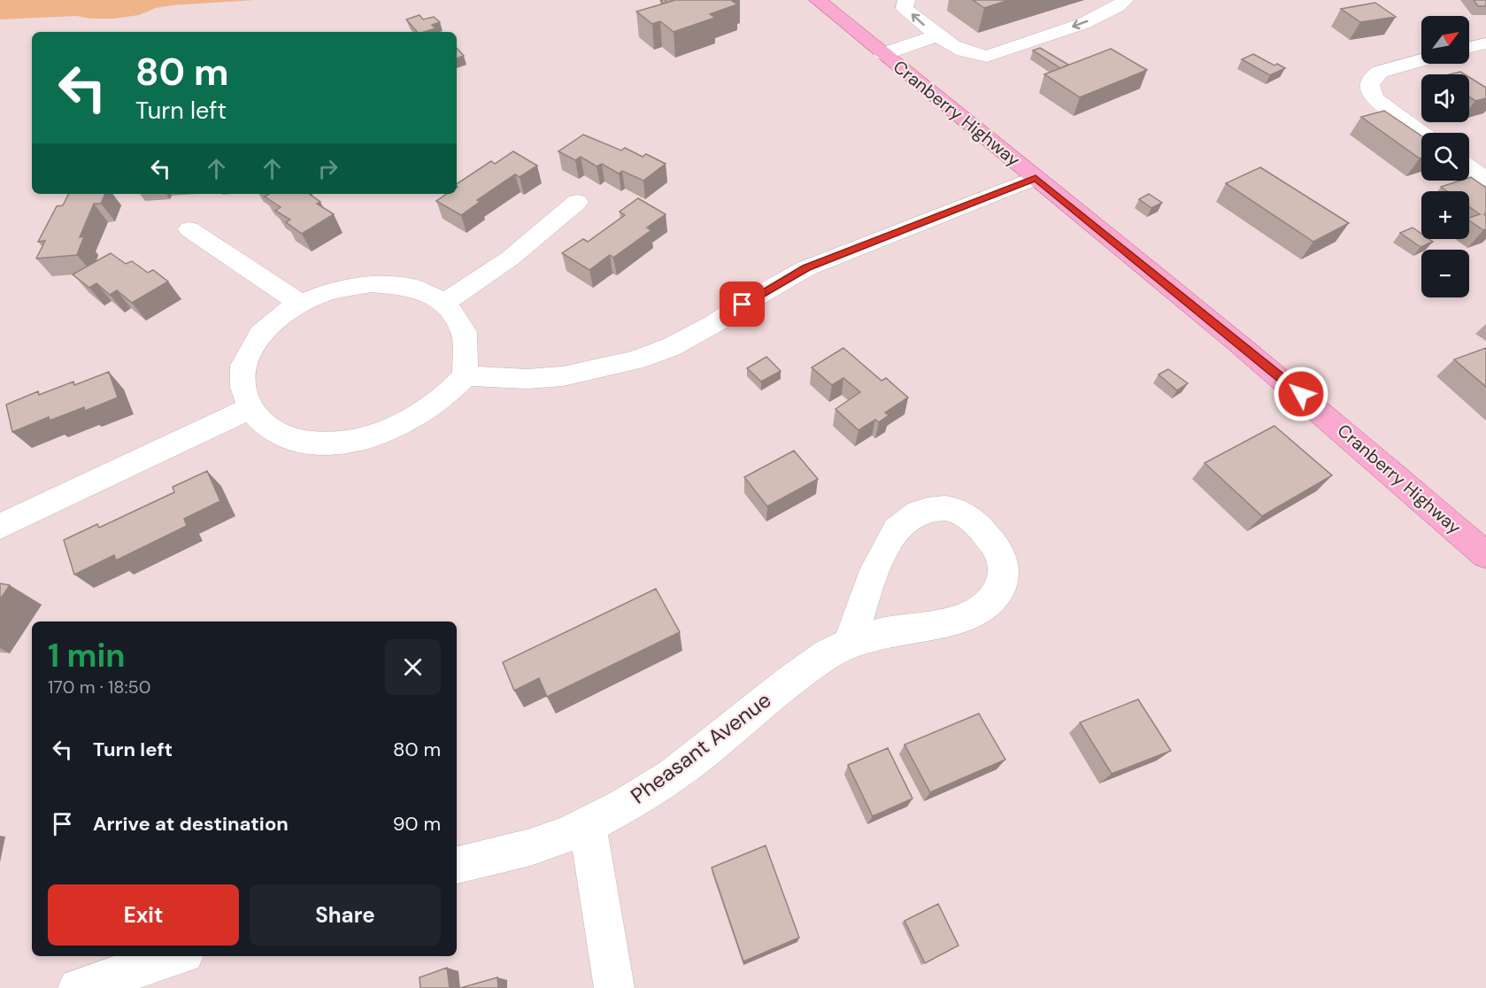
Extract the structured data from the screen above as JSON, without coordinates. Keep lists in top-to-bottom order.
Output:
{
  "streets": {
    "main road": ["Cranberry Highway"],
    "street": ["Pheasant Avenue"]
  },
  "north": "top right",
  "page": {
    "map_buttons": ["+", "−"],
    "turn": ["80 m", "Turn left"],
    "heading": ["1 min", "170 m · 18:50"],
    "list": [
      {
        "name": "Turn left",
        "value": "80 m"
      },
      {
        "name": "Arrive at destination",
        "value": "90 m"
      }
    ],
    "buttons": ["Exit", "Share"]
  }
}
